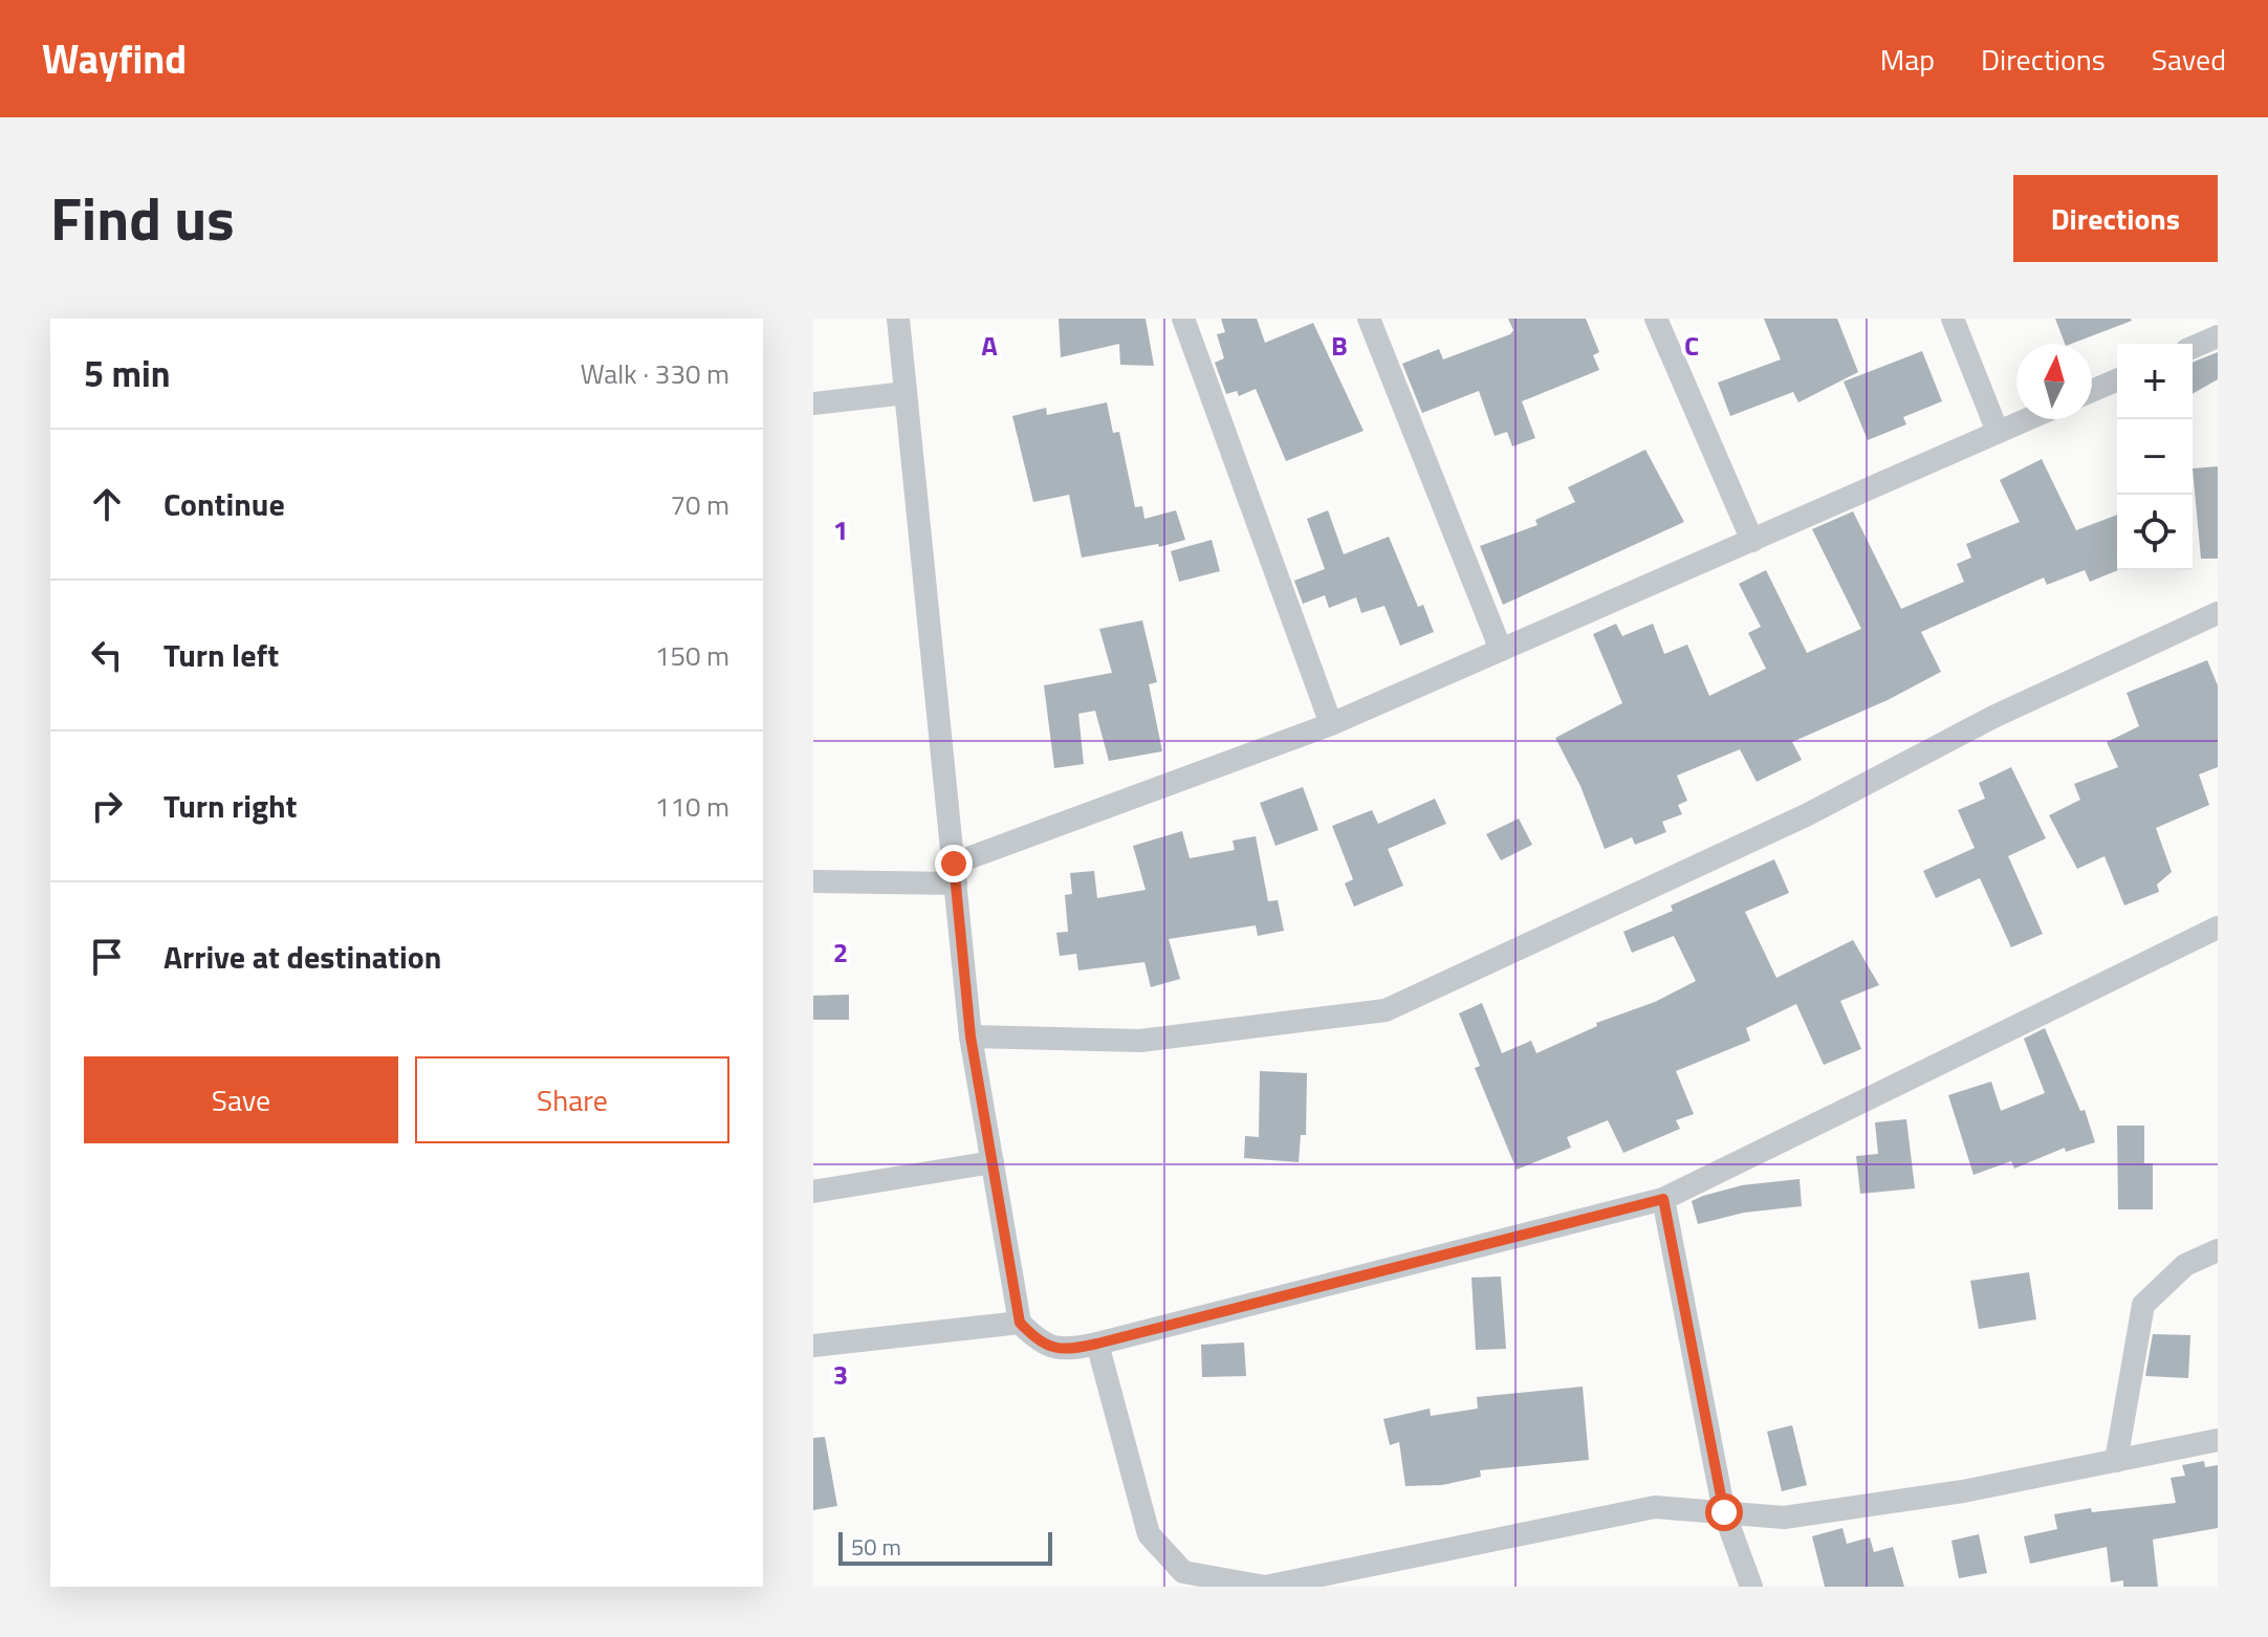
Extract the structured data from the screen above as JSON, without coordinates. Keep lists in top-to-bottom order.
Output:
{
  "scale_bar": "50 m",
  "north": "top",
  "page": {
    "header": "Wayfind",
    "nav": ["Map", "Directions", "Saved"],
    "title": "Find us",
    "buttons": [
      "Directions",
      ["Save", "Share"]
    ],
    "heading": ["5 min", "Walk · 330 m"],
    "map_buttons": ["+", "−"],
    "list": [
      ["Continue", "70 m"],
      ["Turn left", "150 m"],
      ["Turn right", "110 m"],
      "Arrive at destination"
    ],
    "scale": "50 m"
  },
  "grid": {
    "columns": ["A", "B", "C"],
    "rows": ["1", "2", "3"]
  }
}
